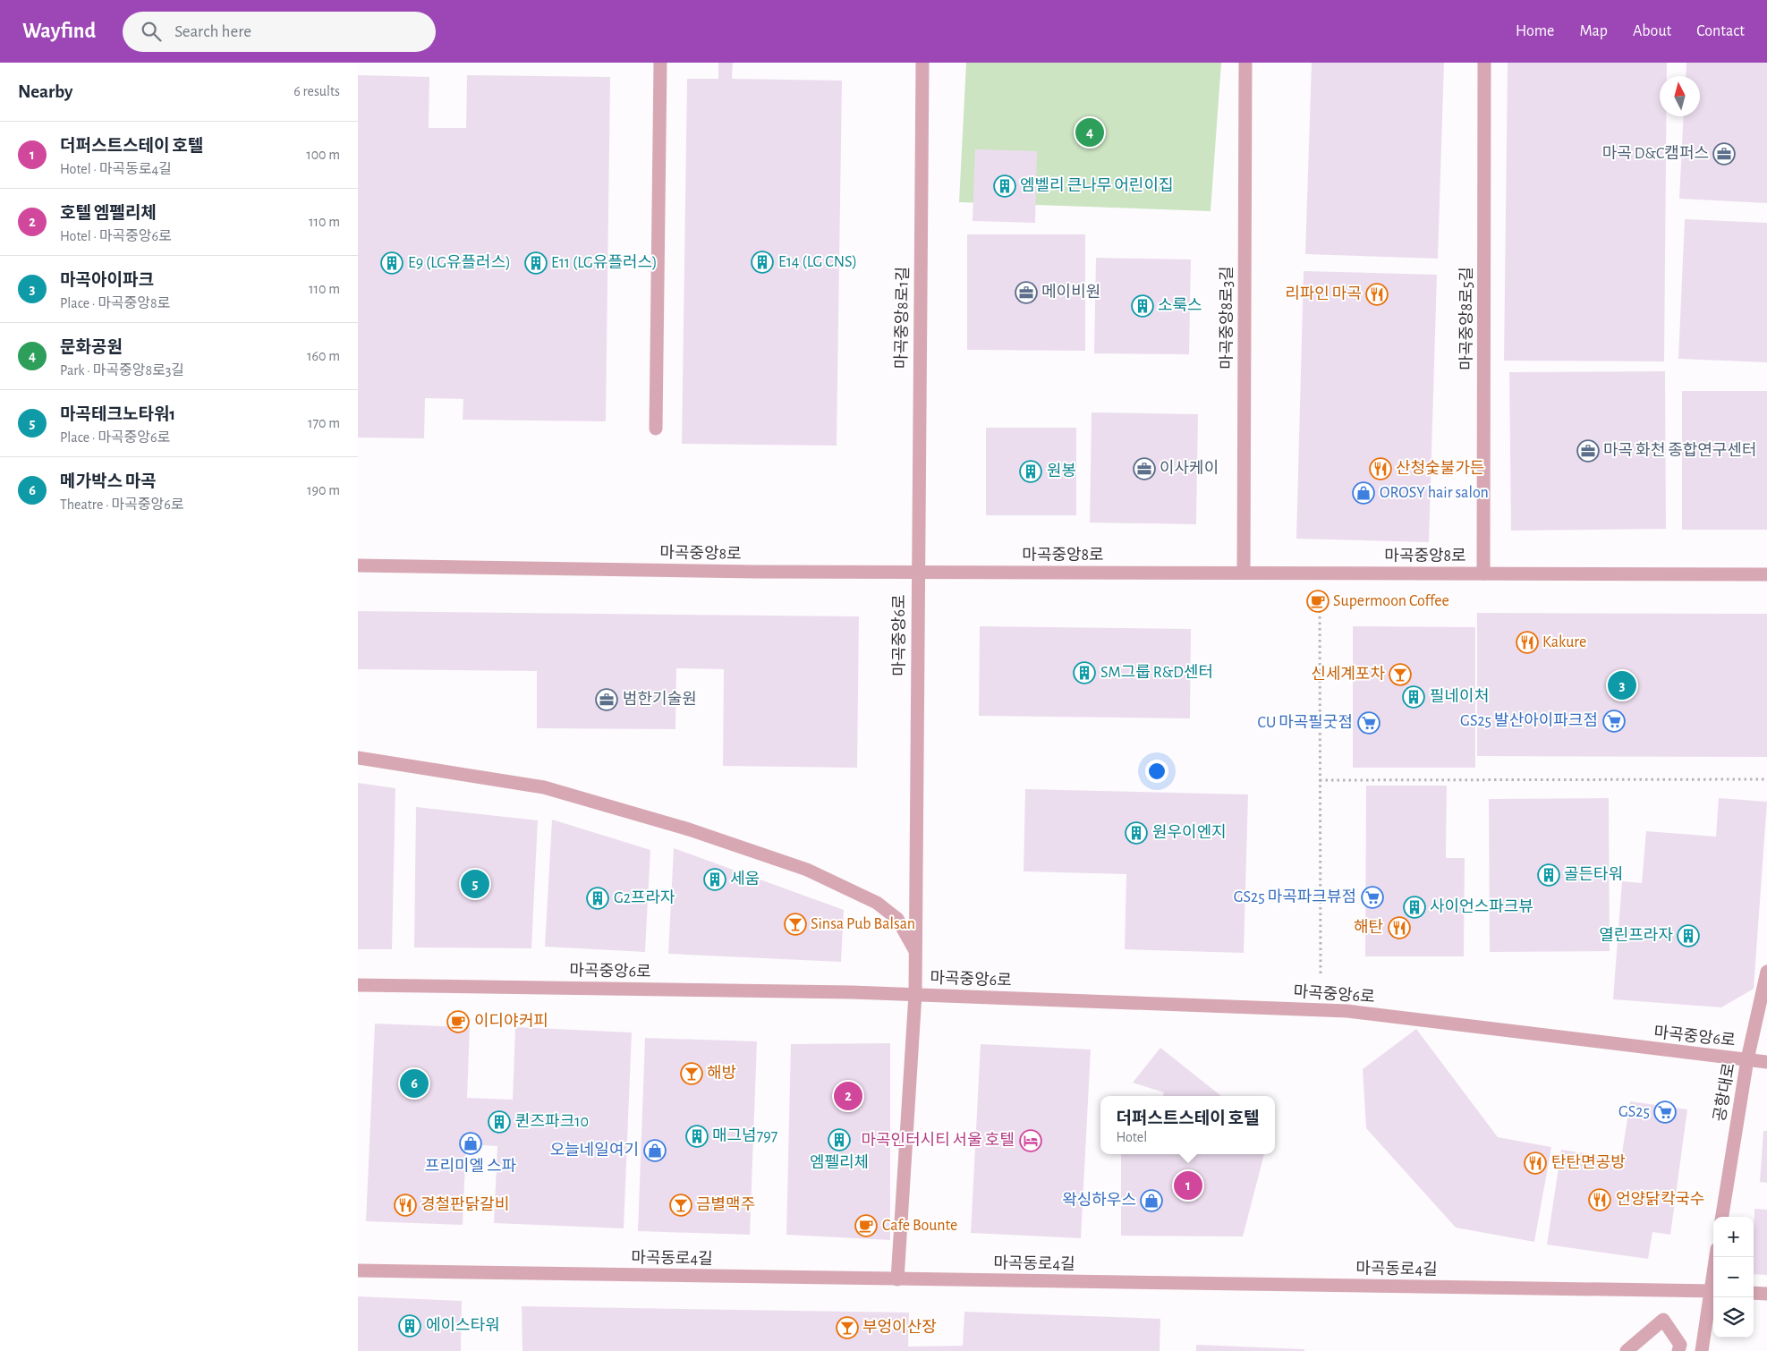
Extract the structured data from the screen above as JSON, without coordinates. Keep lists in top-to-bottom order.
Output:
{
  "streets": {
    "street": [
      "마곡중앙8로1길",
      "마곡중앙8로3길",
      "마곡중앙8로5길",
      "마곡중앙8로",
      "마곡중앙6로",
      "공항대로",
      "마곡동로4길"
    ]
  },
  "crossings": [
    ["마곡중앙8로1길", "마곡중앙8로"],
    ["마곡중앙8로1길", "마곡중앙6로"],
    ["마곡중앙8로3길", "마곡중앙8로"],
    ["마곡중앙8로5길", "마곡중앙8로"],
    ["마곡중앙8로", "마곡중앙6로"],
    ["마곡중앙6로", "공항대로"],
    ["마곡중앙6로", "마곡동로4길"]
  ],
  "places": {
    "office": [
      "마곡 D&C캠퍼스",
      "메이비원",
      "마곡 화천 종합연구센터",
      "이사케이",
      "범한기술원"
    ],
    "building": [
      "엠벨리 큰나무 어린이집",
      "E14 (LG CNS)",
      "E9 (LG유플러스)",
      "E11 (LG유플러스)",
      "소룩스",
      "원봉",
      "SM그룹 R&D센터",
      "필네이처",
      "원우이엔지",
      "골든타워",
      "세움",
      "G2프라자",
      "사이언스파크뷰",
      "열린프라자",
      "퀸즈파크10",
      "매그넘797",
      "엠펠리체",
      "에이스타워"
    ],
    "restaurant": [
      "리파인 마곡",
      "산청숯불가든",
      "Kakure",
      "해탄",
      "탄탄면공방",
      "언양닭칵국수",
      "경철판닭갈비"
    ],
    "shop": [
      "OROSY hair salon",
      "프리미엘 스파",
      "오늘네일여기",
      "왁싱하우스"
    ],
    "cafe": ["Supermoon Coffee", "이디야커피", "Cafe Bounte"],
    "bar": [
      "신세계포차",
      "Sinsa Pub Balsan",
      "해방",
      "금별맥주",
      "부엉이산장"
    ],
    "supermarket": [
      "GS25 발산아이파크점",
      "CU 마곡필굿점",
      "GS25 마곡파크뷰점",
      "GS25"
    ],
    "hotel": ["마곡인터시티 서울 호텔"]
  },
  "north": "top",
  "page": {
    "header": "Wayfind",
    "search": "Search here",
    "nav": [
      "Home",
      "Map",
      "About",
      "Contact"
    ],
    "heading": ["Nearby", "6 results"],
    "pins": [
      "4",
      "3",
      "5",
      "6",
      "2",
      "1"
    ],
    "list": [
      {
        "mark": "1",
        "name": "더퍼스트스테이 호텔",
        "note": "Hotel · 마곡동로4길",
        "value": "100 m"
      },
      {
        "mark": "2",
        "name": "호텔 엠펠리체",
        "note": "Hotel · 마곡중앙6로",
        "value": "110 m"
      },
      {
        "mark": "3",
        "name": "마곡아이파크",
        "note": "Place · 마곡중앙8로",
        "value": "110 m"
      },
      {
        "mark": "4",
        "name": "문화공원",
        "note": "Park · 마곡중앙8로3길",
        "value": "160 m"
      },
      {
        "mark": "5",
        "name": "마곡테크노타워1",
        "note": "Place · 마곡중앙6로",
        "value": "170 m"
      },
      {
        "mark": "6",
        "name": "메가박스 마곡",
        "note": "Theatre · 마곡중앙6로",
        "value": "190 m"
      }
    ],
    "popup": ["더퍼스트스테이 호텔", "Hotel"],
    "map_buttons": ["+", "−"]
  }
}
